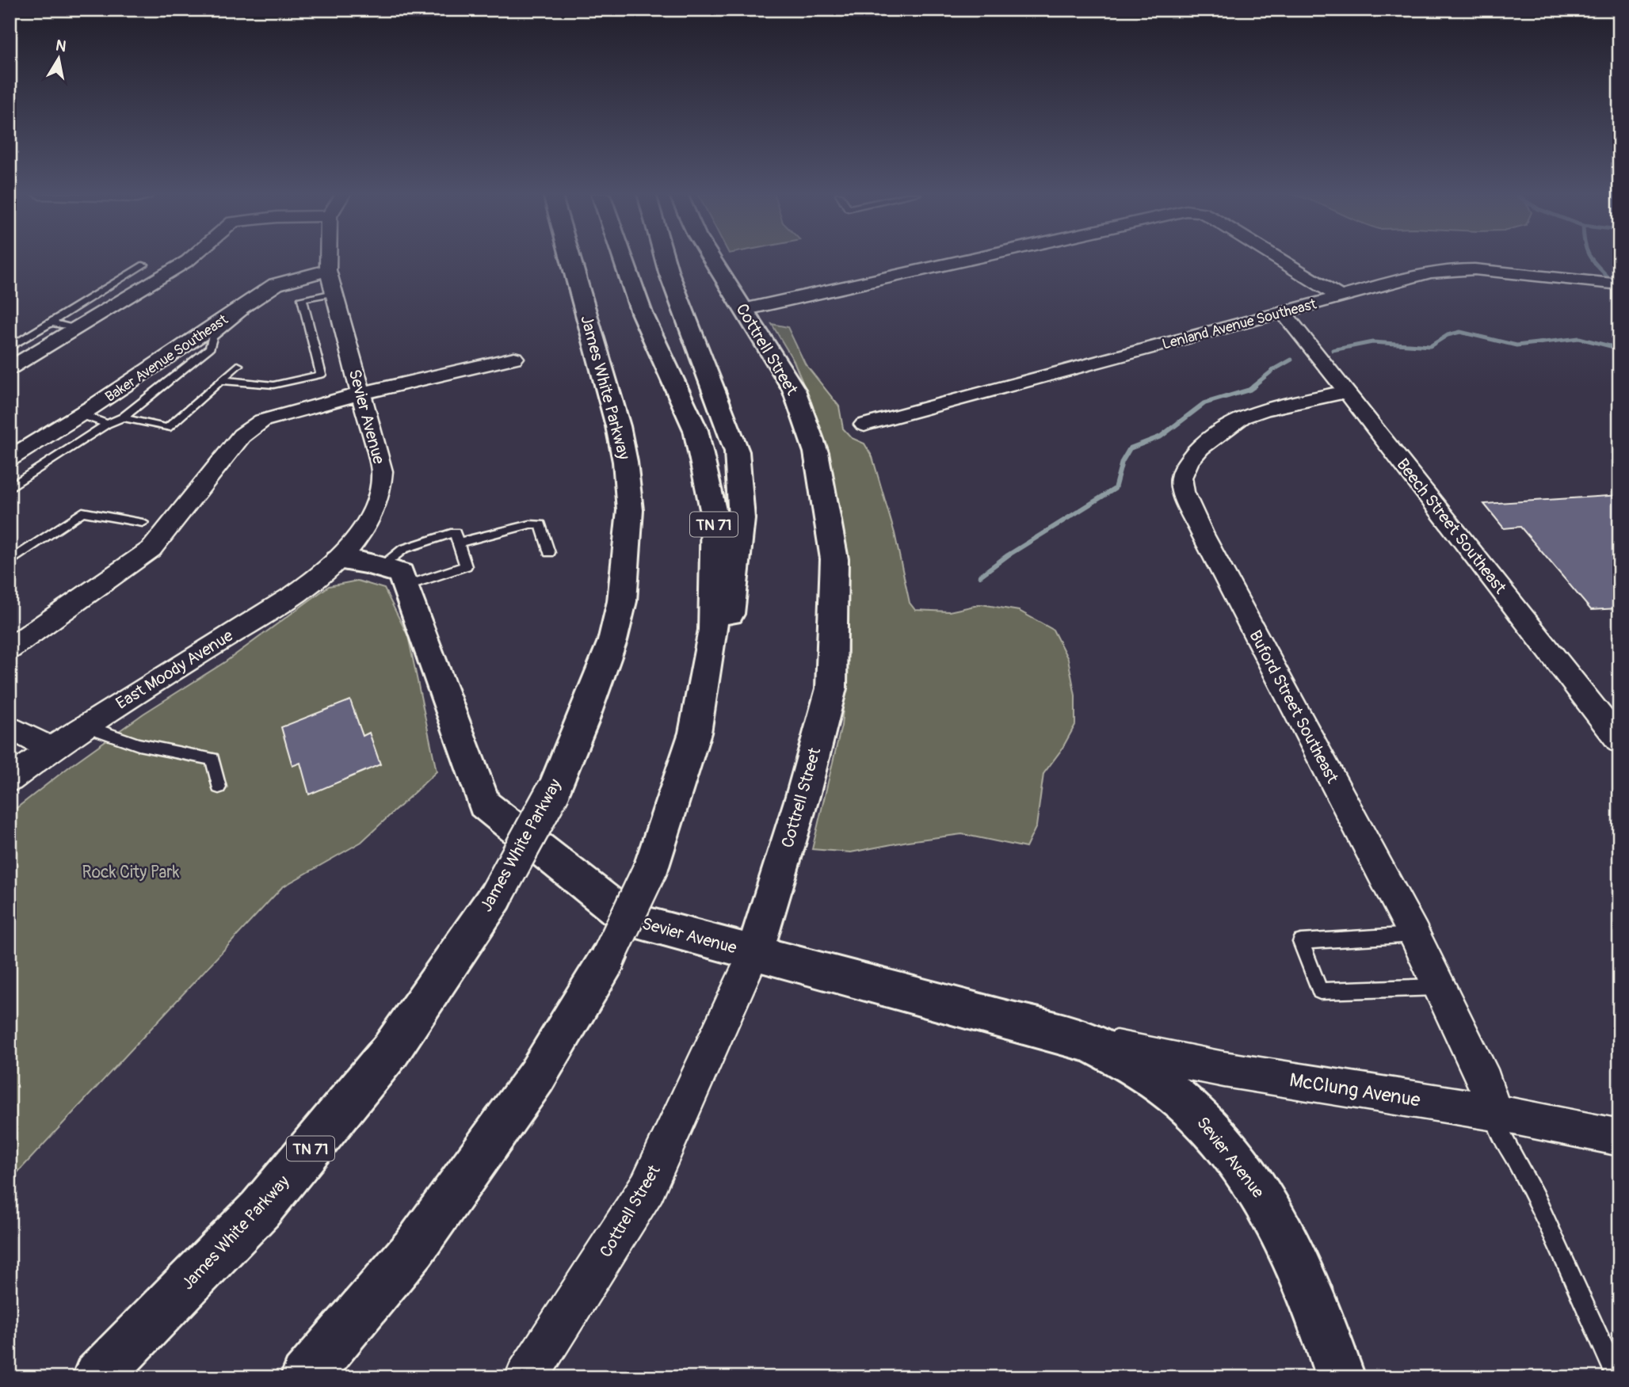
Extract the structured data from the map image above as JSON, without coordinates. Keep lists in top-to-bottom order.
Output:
{
  "streets": {
    "main road": [
      "Cottrell Street",
      "James White Parkway",
      "Sevier Avenue",
      "TN 71"
    ],
    "street": [
      "Lenland Avenue Southeast",
      "Baker Avenue Southeast",
      "Beech Street Southeast",
      "East Moody Avenue",
      "Buford Street Southeast",
      "McClung Avenue"
    ]
  },
  "crossings": [
    ["Lenland Avenue Southeast", "Beech Street Southeast"],
    ["Cottrell Street", "Sevier Avenue"],
    ["Baker Avenue Southeast", "Sevier Avenue"],
    ["Sevier Avenue", "East Moody Avenue"],
    ["Sevier Avenue", "McClung Avenue"],
    ["Beech Street Southeast", "Buford Street Southeast"],
    ["Buford Street Southeast", "McClung Avenue"]
  ],
  "parks": ["Rock City Park"],
  "north": "top"
}
